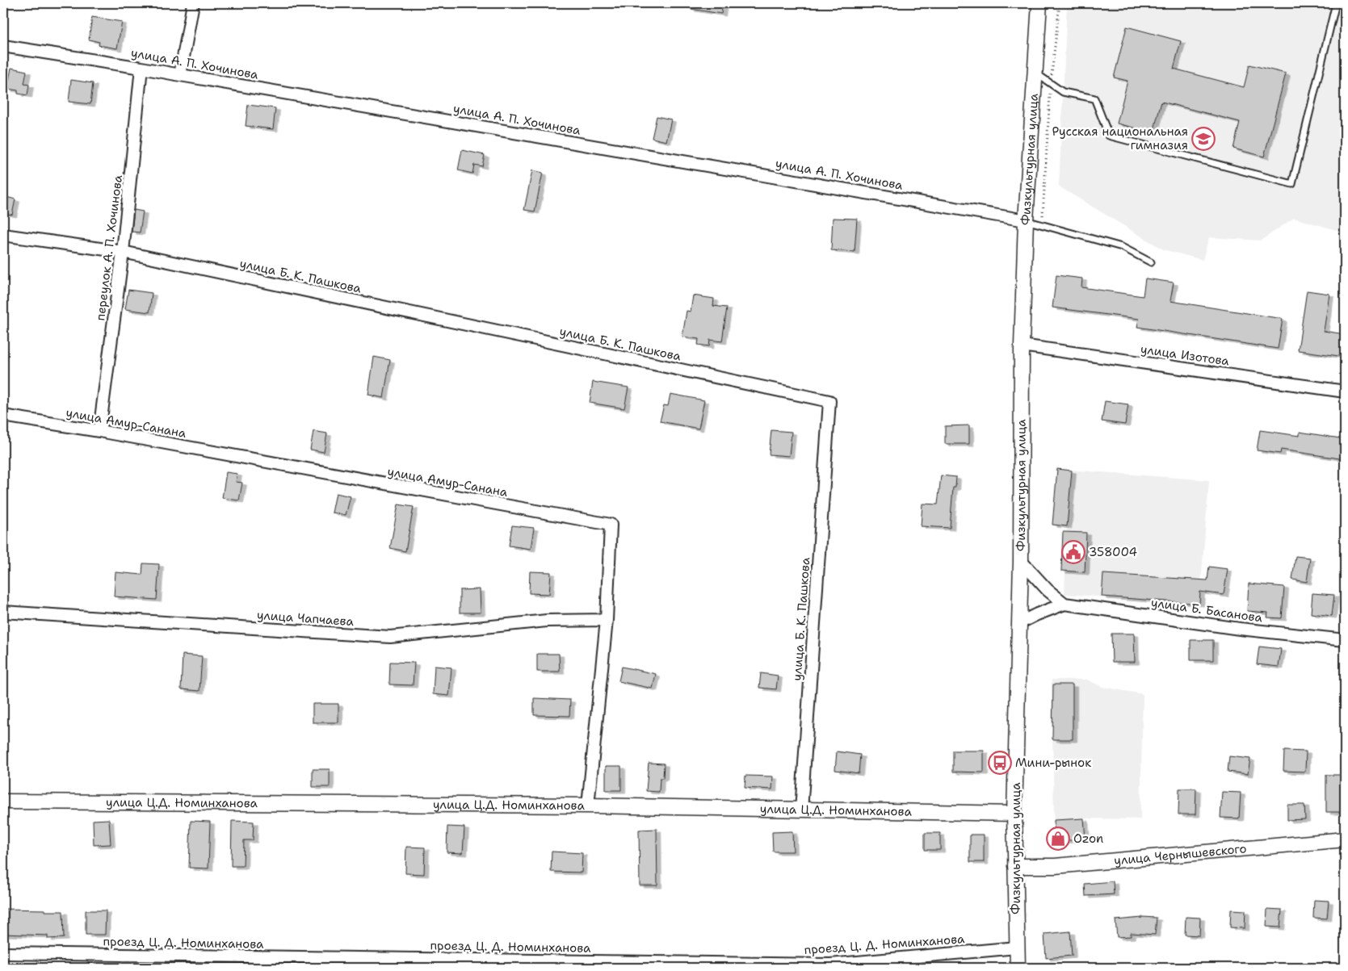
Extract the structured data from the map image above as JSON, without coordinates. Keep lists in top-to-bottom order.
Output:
{
  "streets": {
    "street": [
      "улица А. П. Хочинова",
      "Физкультурная улица",
      "переулок А. П. Хочинова",
      "улица Б. К. Пашкова",
      "улица Изотова",
      "улица Амур-Санана",
      "улица Б. Басанова",
      "улица Чапчаева",
      "улица Ц.Д. Номинханова",
      "улица Чернышевского",
      "проезд Ц. Д. Номинханова"
    ]
  },
  "crossings": [
    ["улица А. П. Хочинова", "Физкультурная улица"],
    ["улица А. П. Хочинова", "переулок А. П. Хочинова"],
    ["Физкультурная улица", "улица Изотова"],
    ["Физкультурная улица", "улица Ц.Д. Номинханова"],
    ["Физкультурная улица", "улица Чернышевского"],
    ["Физкультурная улица", "проезд Ц. Д. Номинханова"],
    ["переулок А. П. Хочинова", "улица Б. К. Пашкова"],
    ["переулок А. П. Хочинова", "улица Амур-Санана"],
    ["улица Б. К. Пашкова", "улица Ц.Д. Номинханова"],
    ["улица Амур-Санана", "улица Чапчаева"],
    ["улица Амур-Санана", "улица Ц.Д. Номинханова"]
  ],
  "places": {
    "school or university": ["Русская национальная гимназия"],
    "public building": ["358004"],
    "bus stop": ["Мини-рынок"],
    "shop": ["Ozon"]
  }
}
